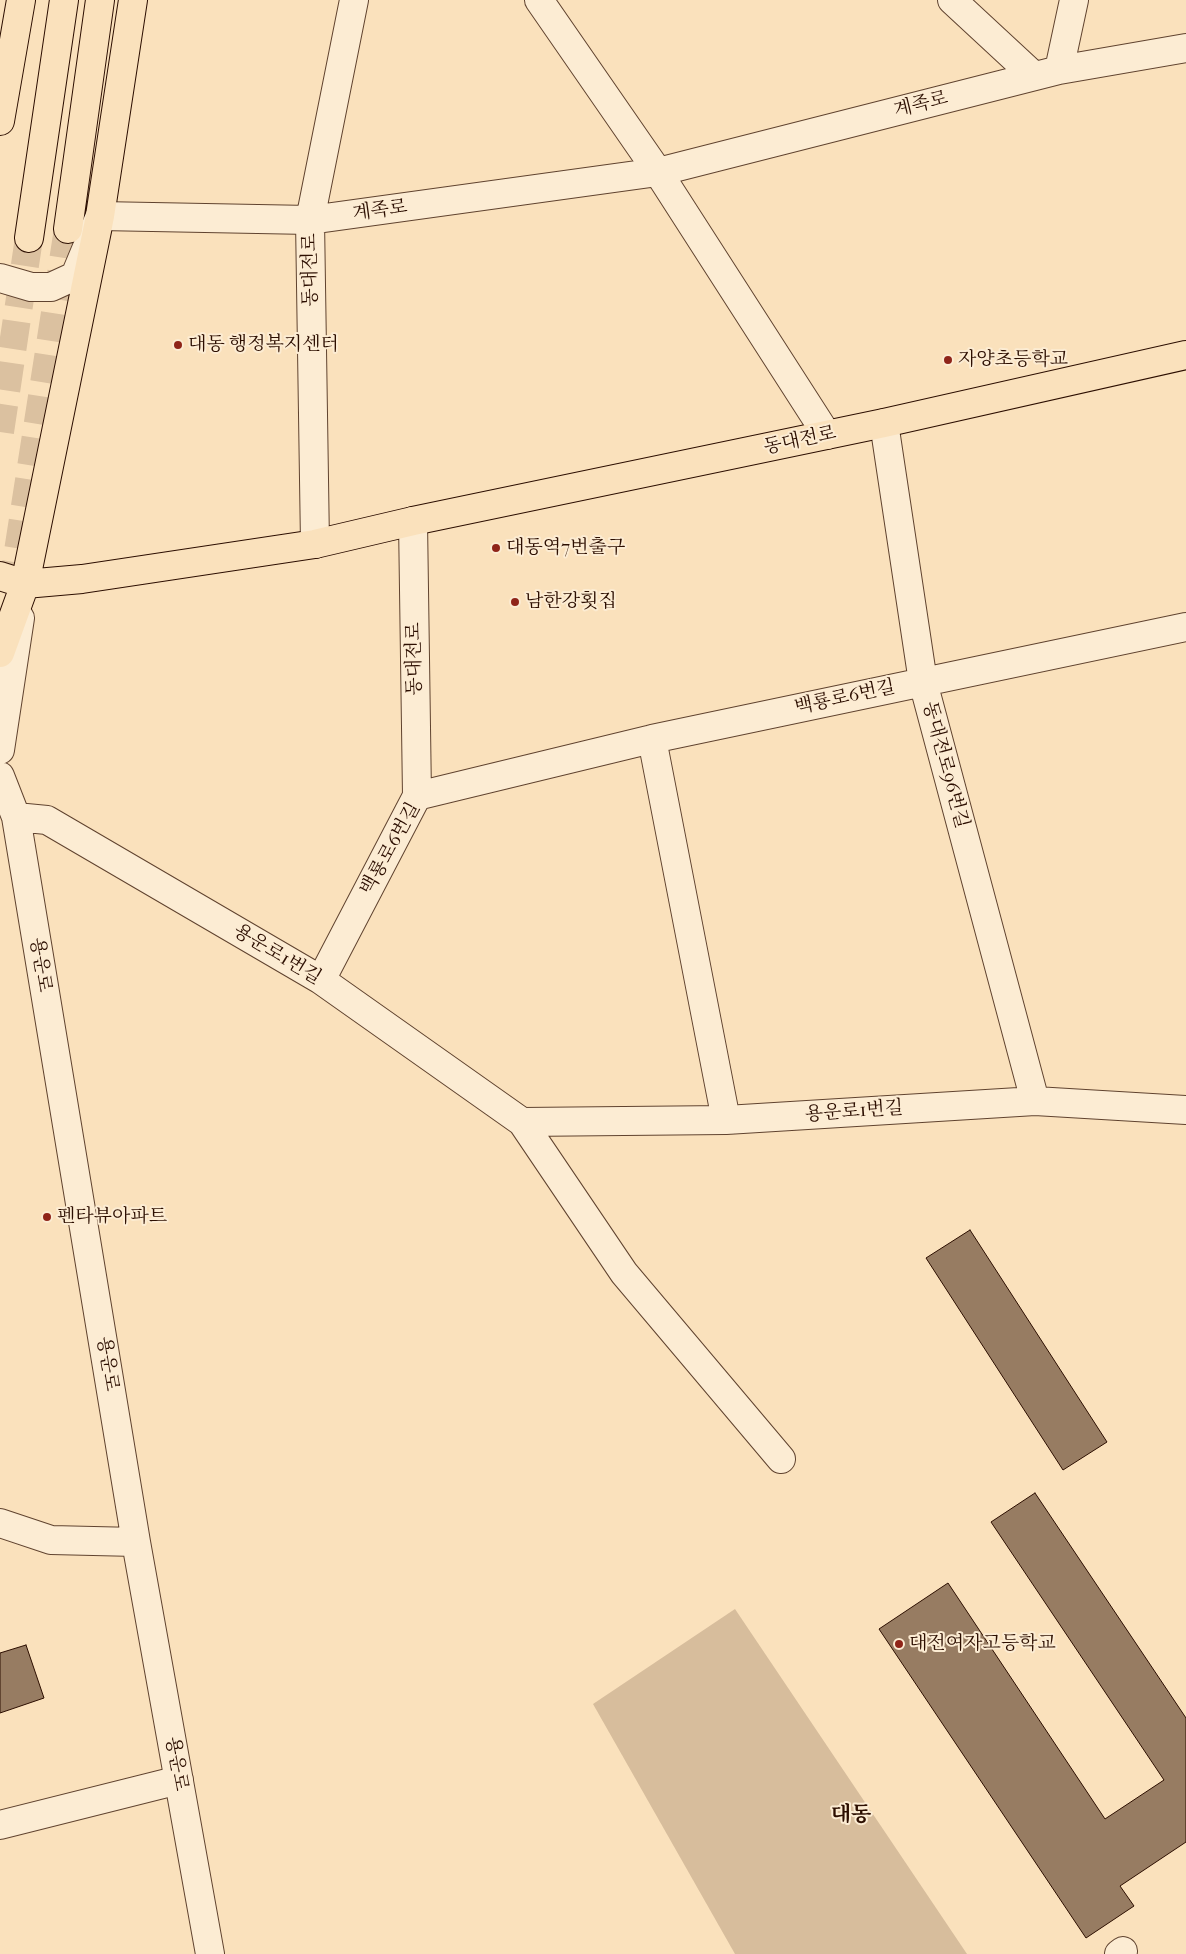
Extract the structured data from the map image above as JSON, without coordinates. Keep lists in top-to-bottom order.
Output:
{
  "streets": {
    "main road": ["동대전로"],
    "street": [
      "계족로",
      "백룡로6번길",
      "동대전로96번길",
      "용운로1번길",
      "용운로"
    ]
  },
  "crossings": [
    ["계족로", "동대전로"],
    ["동대전로", "백룡로6번길"],
    ["동대전로", "동대전로96번길"],
    ["백룡로6번길", "동대전로96번길"],
    ["백룡로6번길", "용운로1번길"],
    ["동대전로96번길", "용운로1번길"],
    ["용운로1번길", "용운로"]
  ],
  "districts": ["대동"],
  "places": [
    "대동 행정복지센터",
    "자양초등학교",
    "대동역7번출구",
    "남한강횟집",
    "펜타뷰아파트",
    "대전여자고등학교"
  ]
}
